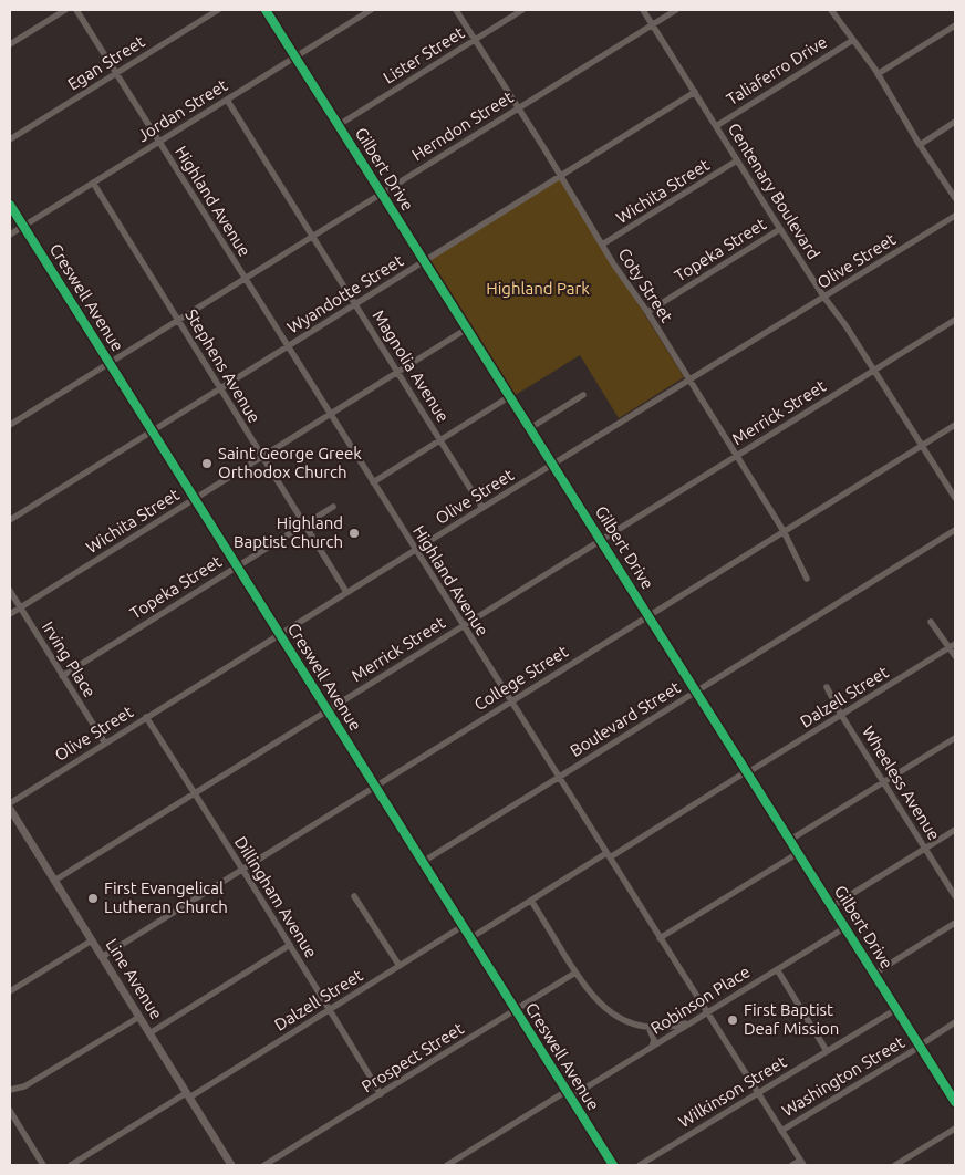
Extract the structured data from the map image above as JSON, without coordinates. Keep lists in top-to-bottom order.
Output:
{
  "streets": {
    "main road": ["Line Avenue"],
    "street": [
      "Lister Street",
      "Egan Street",
      "Taliaferro Drive",
      "Jordan Street",
      "Herndon Street",
      "Gilbert Drive",
      "Wichita Street",
      "Centenary Boulevard",
      "Highland Avenue",
      "Topeka Street",
      "Olive Street",
      "Coty Street",
      "Wyandotte Street",
      "Creswell Avenue",
      "Stephens Avenue",
      "Magnolia Avenue",
      "Merrick Street",
      "Irving Place",
      "College Street",
      "Dalzell Street",
      "Boulevard Street",
      "Wheeless Avenue",
      "Dillingham Avenue",
      "Robinson Place",
      "Prospect Street",
      "Washington Street",
      "Wilkinson Street"
    ]
  },
  "crossings": [
    ["Lister Street", "Gilbert Drive"],
    ["Lister Street", "Coty Street"],
    ["Egan Street", "Highland Avenue"],
    ["Taliaferro Drive", "Centenary Boulevard"],
    ["Jordan Street", "Gilbert Drive"],
    ["Jordan Street", "Highland Avenue"],
    ["Jordan Street", "Creswell Avenue"],
    ["Jordan Street", "Stephens Avenue"],
    ["Jordan Street", "Magnolia Avenue"],
    ["Herndon Street", "Gilbert Drive"],
    ["Herndon Street", "Centenary Boulevard"],
    ["Herndon Street", "Highland Avenue"],
    ["Herndon Street", "Coty Street"],
    ["Herndon Street", "Creswell Avenue"],
    ["Herndon Street", "Stephens Avenue"],
    ["Herndon Street", "Magnolia Avenue"],
    ["Gilbert Drive", "Wichita Street"],
    ["Gilbert Drive", "Olive Street"],
    ["Gilbert Drive", "Wyandotte Street"],
    ["Gilbert Drive", "Merrick Street"],
    ["Gilbert Drive", "College Street"],
    ["Gilbert Drive", "Dalzell Street"],
    ["Gilbert Drive", "Boulevard Street"],
    ["Gilbert Drive", "Robinson Place"],
    ["Gilbert Drive", "Washington Street"],
    ["Gilbert Drive", "Wilkinson Street"],
    ["Wichita Street", "Centenary Boulevard"],
    ["Wichita Street", "Highland Avenue"],
    ["Wichita Street", "Coty Street"],
    ["Wichita Street", "Creswell Avenue"],
    ["Wichita Street", "Stephens Avenue"],
    ["Wichita Street", "Magnolia Avenue"],
    ["Wichita Street", "Irving Place"],
    ["Centenary Boulevard", "Topeka Street"],
    ["Centenary Boulevard", "Olive Street"],
    ["Centenary Boulevard", "Wyandotte Street"],
    ["Centenary Boulevard", "Merrick Street"],
    ["Centenary Boulevard", "College Street"],
    ["Highland Avenue", "Olive Street"],
    ["Highland Avenue", "Wyandotte Street"],
    ["Highland Avenue", "Merrick Street"],
    ["Highland Avenue", "College Street"],
    ["Highland Avenue", "Dalzell Street"],
    ["Highland Avenue", "Boulevard Street"],
    ["Highland Avenue", "Robinson Place"],
    ["Highland Avenue", "Washington Street"],
    ["Highland Avenue", "Wilkinson Street"],
    ["Topeka Street", "Coty Street"],
    ["Topeka Street", "Creswell Avenue"],
    ["Topeka Street", "Stephens Avenue"],
    ["Topeka Street", "Irving Place"],
    ["Olive Street", "Coty Street"],
    ["Olive Street", "Creswell Avenue"],
    ["Olive Street", "Stephens Avenue"],
    ["Olive Street", "Magnolia Avenue"],
    ["Olive Street", "Irving Place"],
    ["Olive Street", "Dillingham Avenue"],
    ["Coty Street", "Wyandotte Street"],
    ["Coty Street", "Merrick Street"],
    ["Coty Street", "College Street"],
    ["Wyandotte Street", "Creswell Avenue"],
    ["Wyandotte Street", "Stephens Avenue"],
    ["Wyandotte Street", "Magnolia Avenue"],
    ["Creswell Avenue", "Merrick Street"],
    ["Creswell Avenue", "College Street"],
    ["Creswell Avenue", "Dalzell Street"],
    ["Creswell Avenue", "Boulevard Street"],
    ["Creswell Avenue", "Robinson Place"],
    ["Creswell Avenue", "Prospect Street"],
    ["Merrick Street", "Dillingham Avenue"],
    ["Merrick Street", "Line Avenue"],
    ["College Street", "Dillingham Avenue"],
    ["College Street", "Line Avenue"],
    ["Dalzell Street", "Wheeless Avenue"],
    ["Dalzell Street", "Dillingham Avenue"],
    ["Dalzell Street", "Line Avenue"],
    ["Dillingham Avenue", "Prospect Street"]
  ],
  "parks": ["Highland Park"],
  "places": [
    "Saint George Greek Orthodox Church",
    "Highland Baptist Church",
    "First Evangelical Lutheran Church",
    "First Baptist Deaf Mission"
  ]
}
